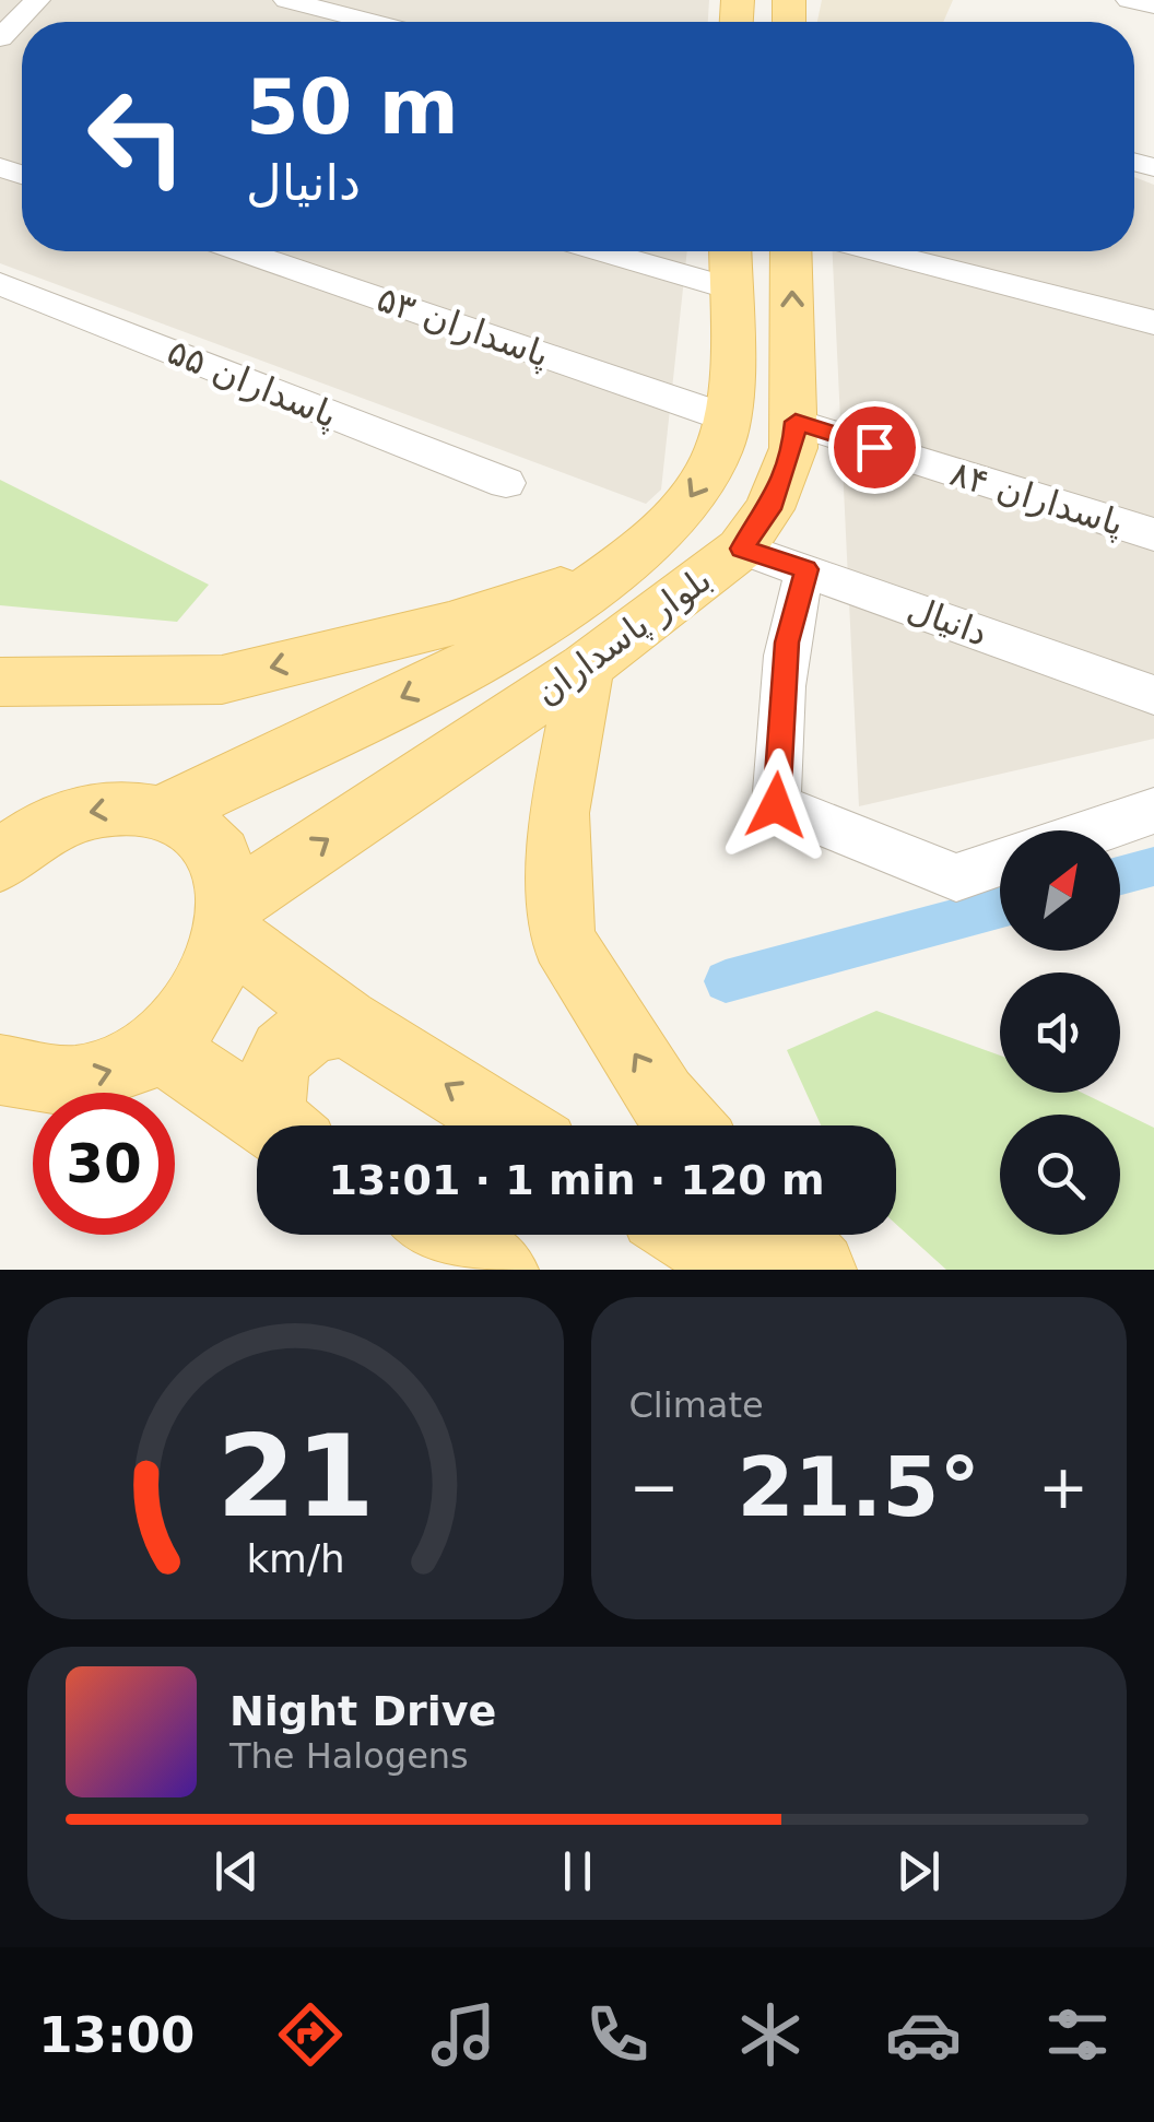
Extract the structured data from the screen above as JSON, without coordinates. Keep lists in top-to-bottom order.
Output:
{
  "streets": {
    "main road": ["بلوار پاسداران"],
    "street": [
      "پاسداران ۵۳",
      "پاسداران ۵۵",
      "پاسداران ۸۴",
      "دانیال"
    ]
  },
  "crossings": [
    ["پاسداران ۵۳", "بلوار پاسداران"],
    ["پاسداران ۸۴", "بلوار پاسداران"],
    ["دانیال", "بلوار پاسداران"]
  ],
  "north": "top right",
  "page": {
    "turn": ["50 m", "دانیال"],
    "limit": "30",
    "trip": "13:01 · 1 min · 120 m",
    "tile": "Climate",
    "heat": ["−", "21.5°", "+"],
    "song": ["Night Drive", "The Halogens"],
    "tabs": "13:00",
    "gauge": ["21", "km/h"]
  }
}
